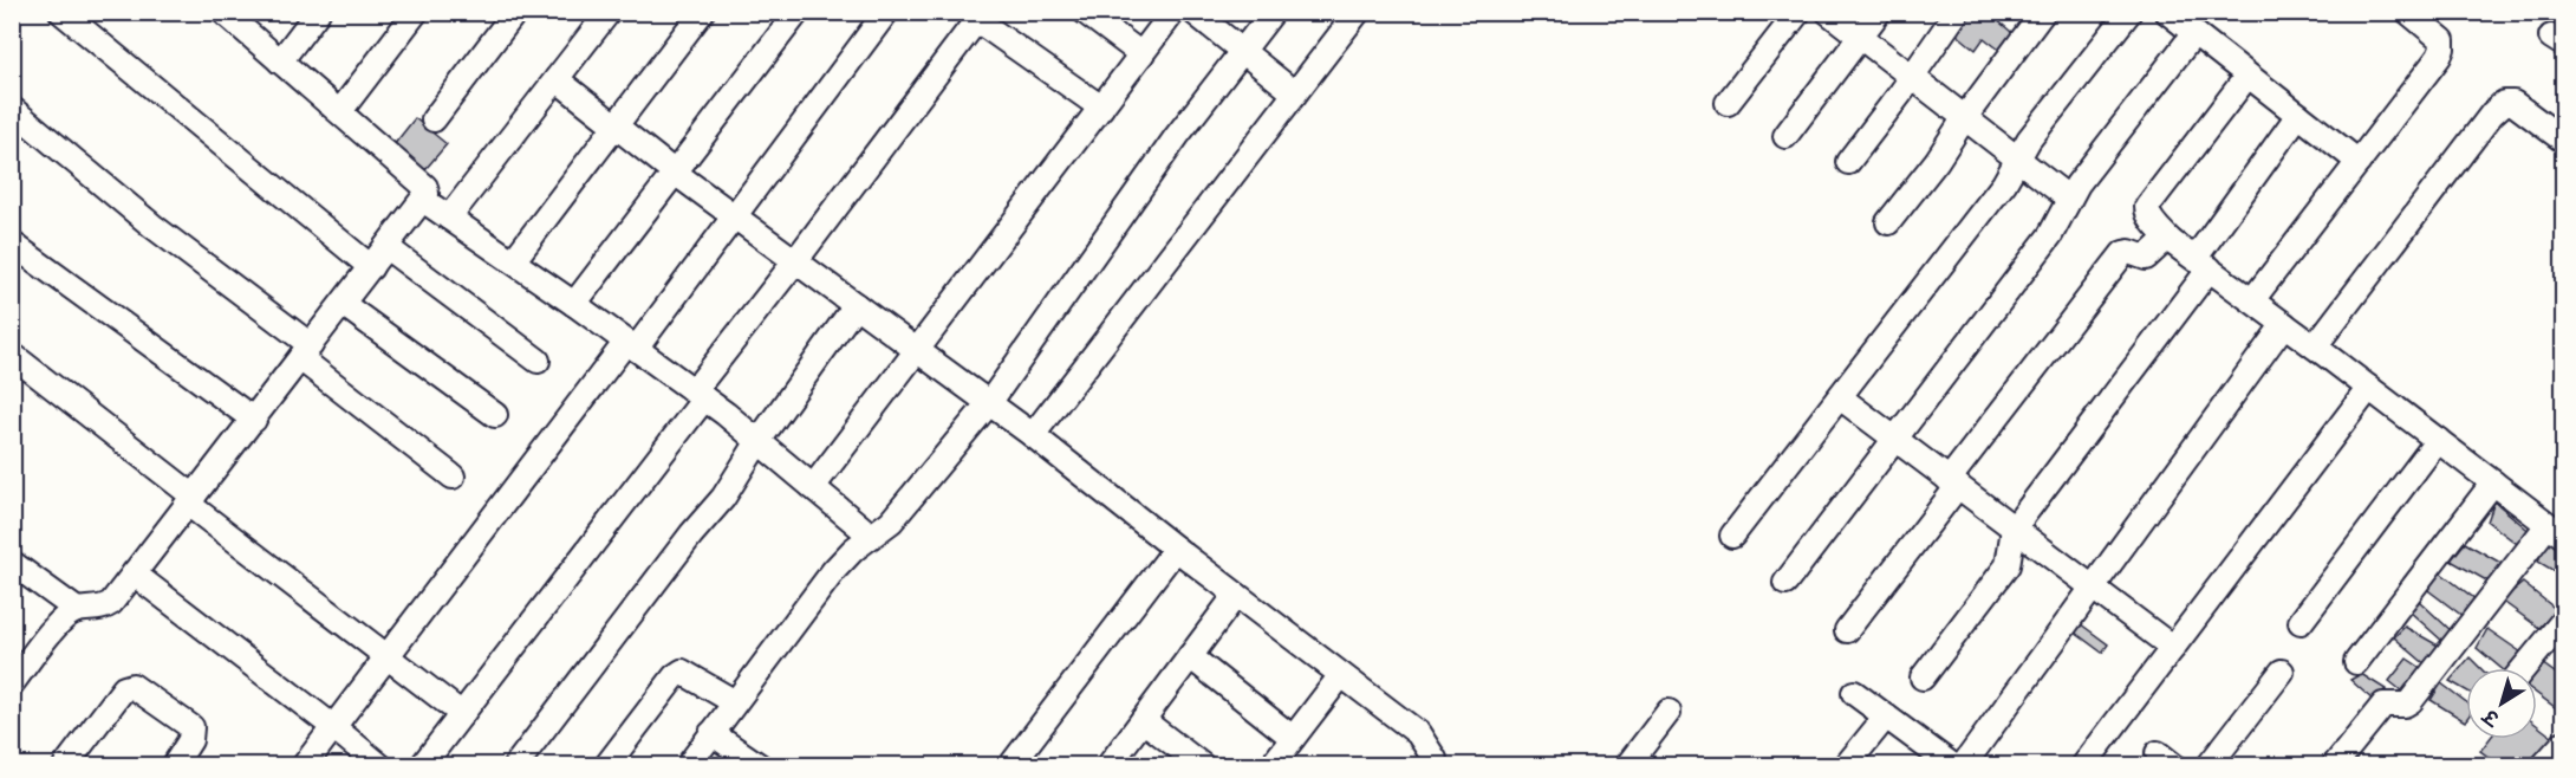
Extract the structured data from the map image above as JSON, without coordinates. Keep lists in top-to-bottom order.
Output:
{
  "north": "bottom left"
}
